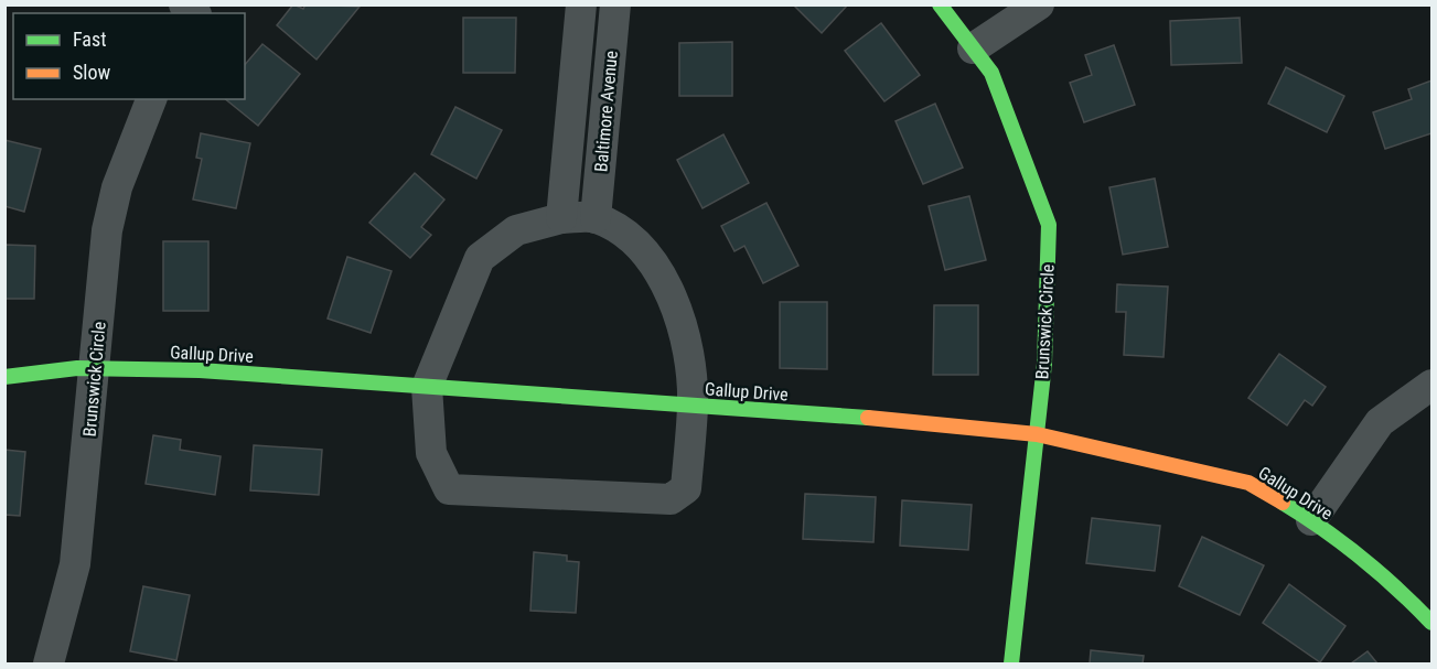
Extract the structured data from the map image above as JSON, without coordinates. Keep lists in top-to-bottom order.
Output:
{
  "streets": {
    "street": ["Baltimore Avenue", "Brunswick Circle", "Gallup Drive"]
  },
  "crossings": [
    ["Brunswick Circle", "Gallup Drive"]
  ],
  "legend": ["Fast", "Slow"]
}
